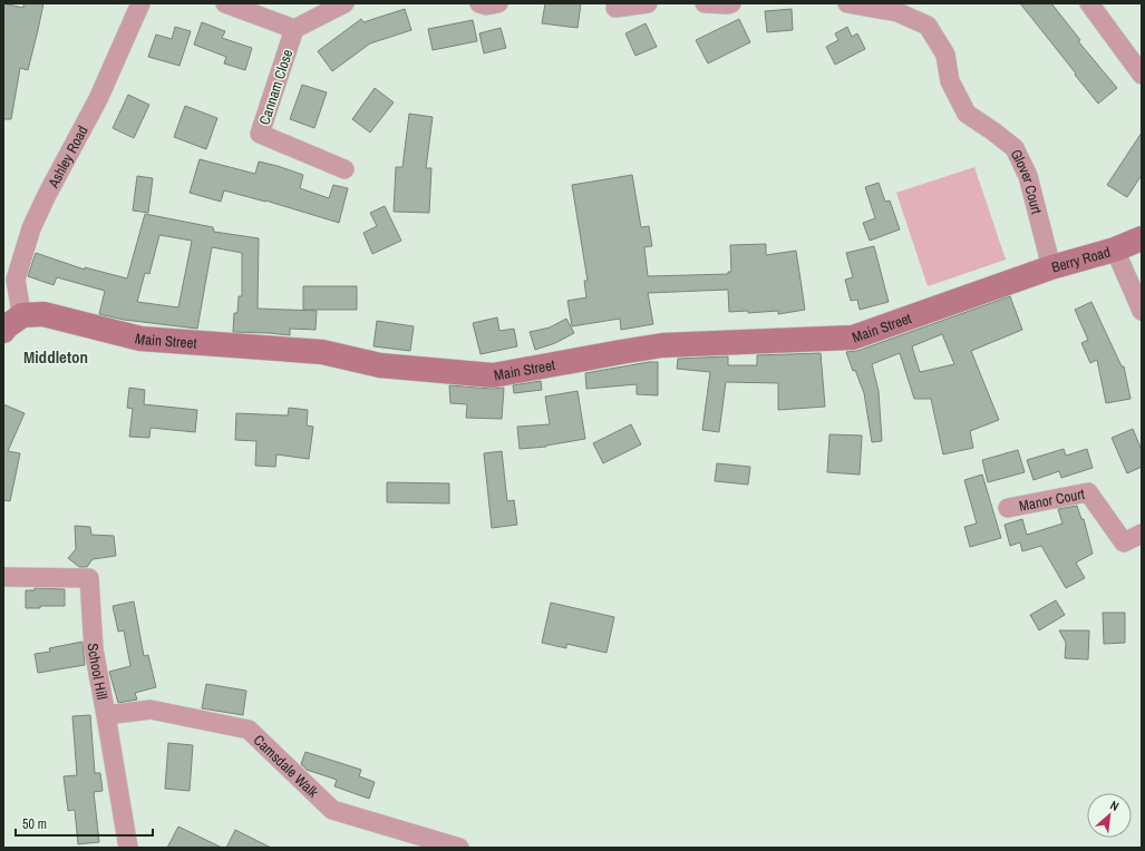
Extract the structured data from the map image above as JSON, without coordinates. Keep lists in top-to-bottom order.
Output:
{
  "streets": {
    "main road": ["Berry Road", "Main Street"],
    "street": [
      "Cannam Close",
      "Ashley Road",
      "Glover Court",
      "Manor Court",
      "School Hill",
      "Camsdale Walk"
    ]
  },
  "crossings": [
    ["Ashley Road", "Main Street"],
    ["Glover Court", "Berry Road"],
    ["Berry Road", "Main Street"],
    ["School Hill", "Camsdale Walk"]
  ],
  "districts": ["Middleton"],
  "scale_bar": "50 m",
  "north": "top right"
}
